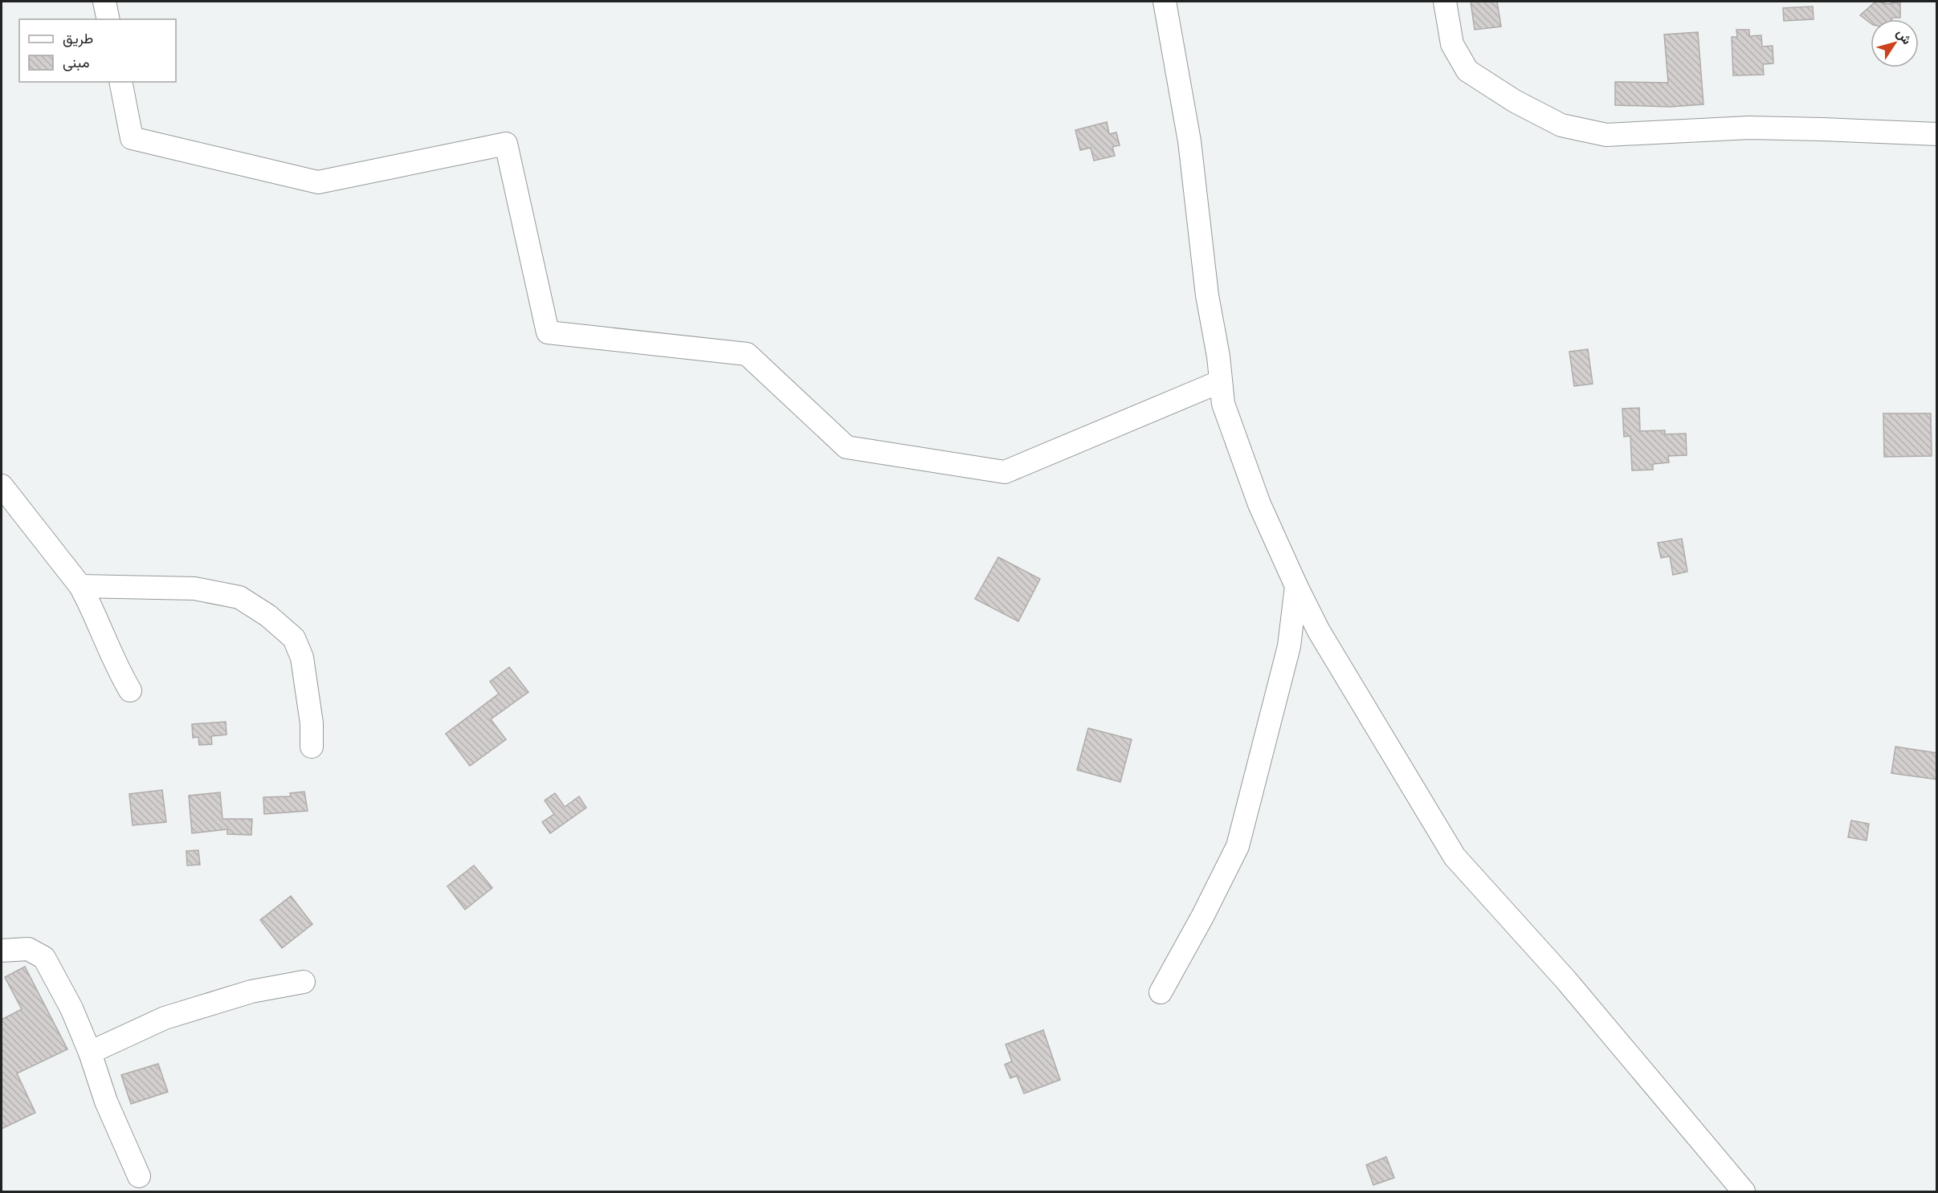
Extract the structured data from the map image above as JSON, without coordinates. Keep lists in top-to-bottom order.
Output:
{
  "legend": ["طريق", "مبنى"],
  "north": "top right"
}
